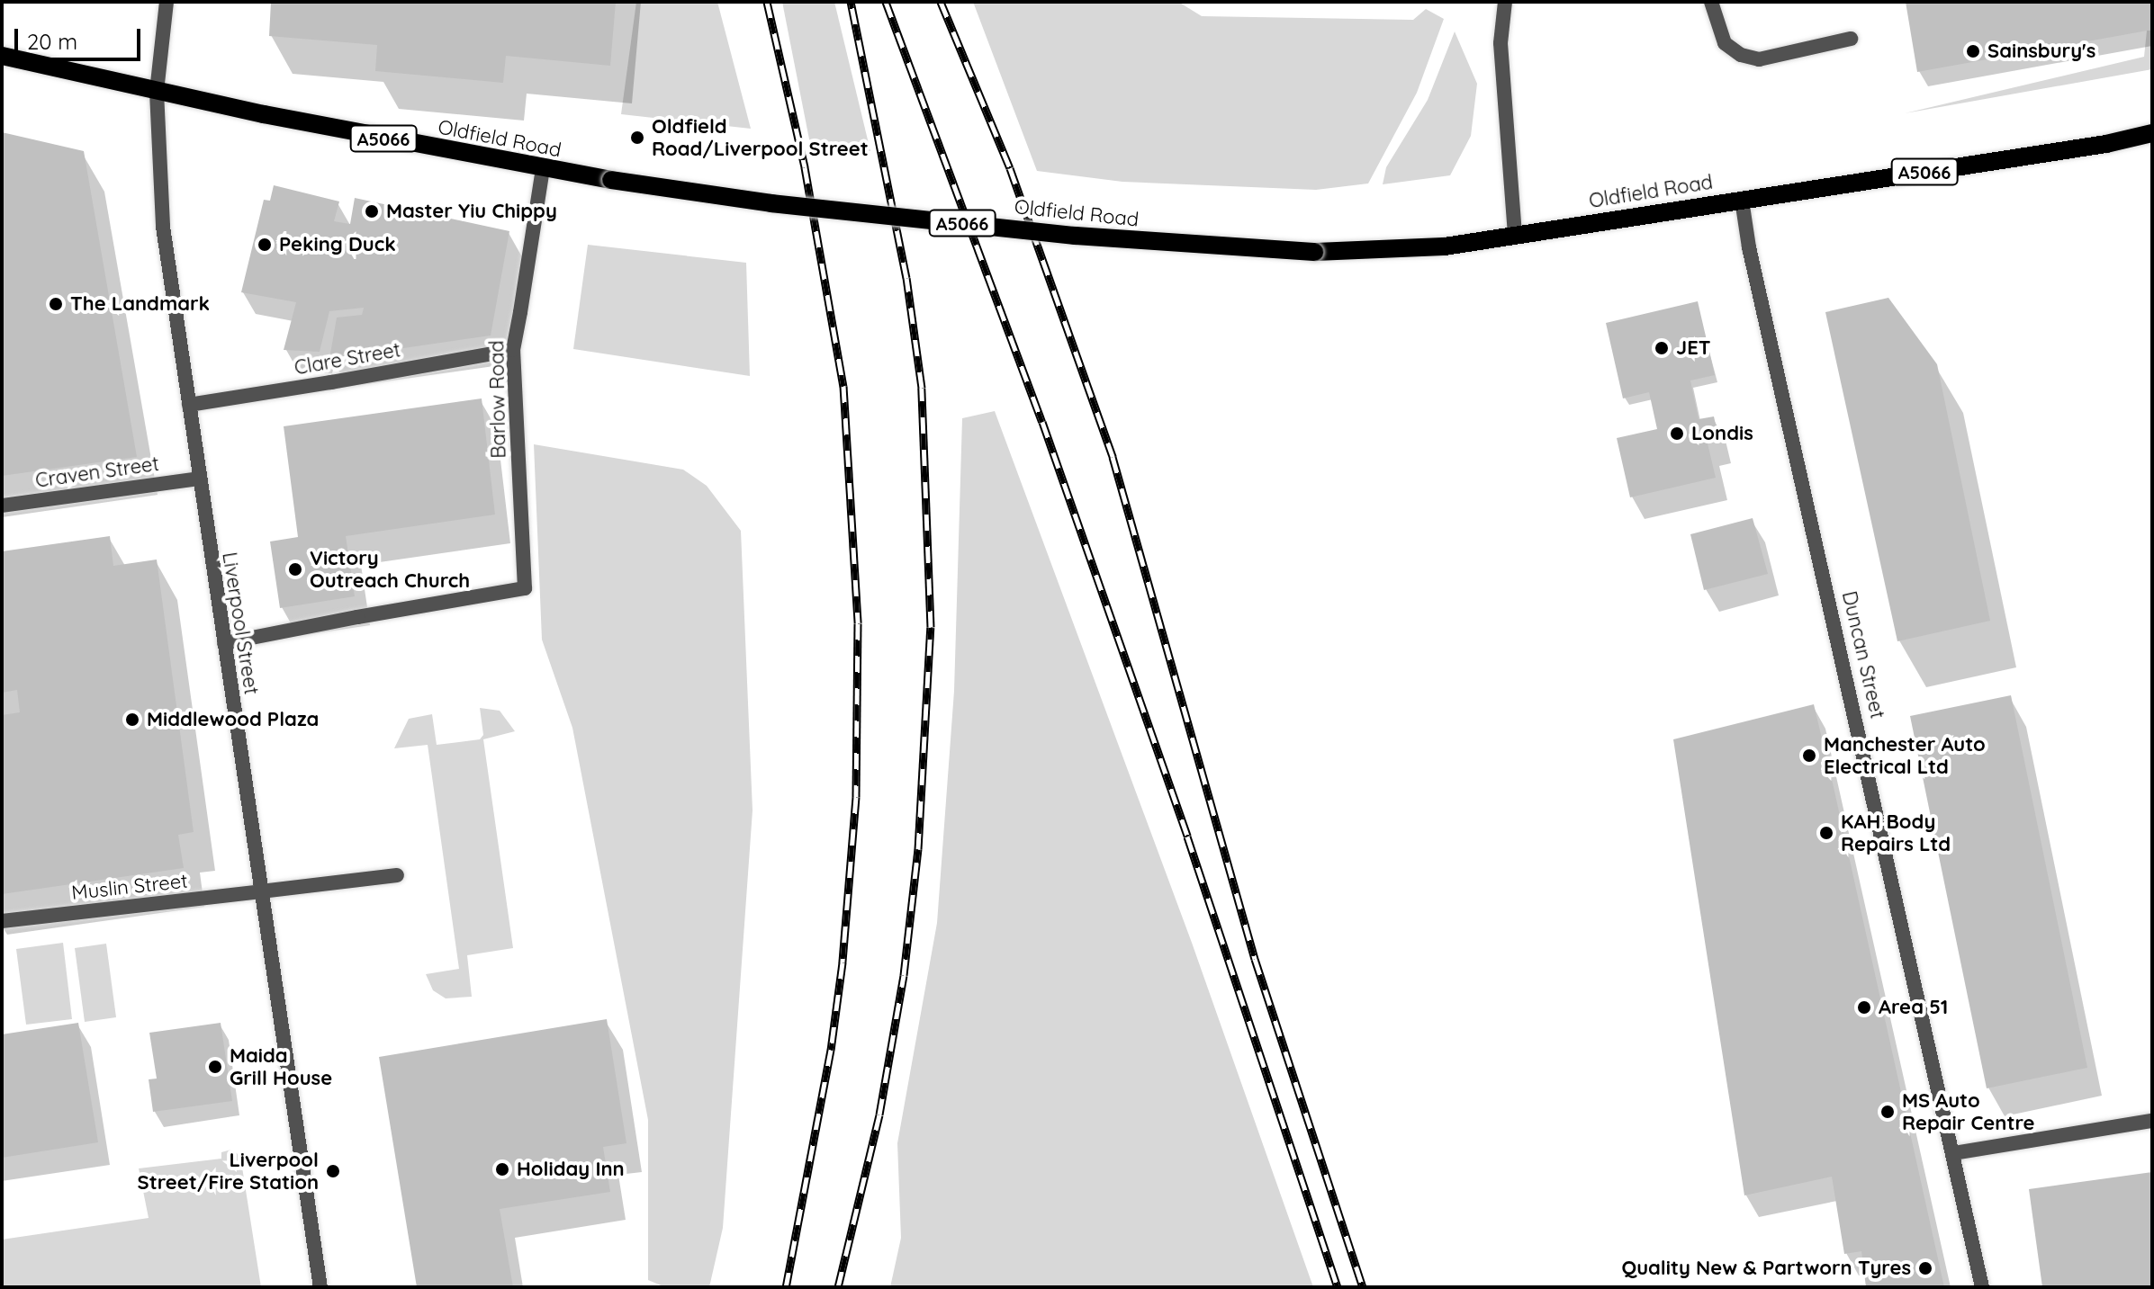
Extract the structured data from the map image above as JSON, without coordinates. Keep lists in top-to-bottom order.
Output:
{
  "streets": {
    "main road": ["A5066", "Oldfield Road"],
    "street": [
      "Clare Street",
      "Barlow Road",
      "Craven Street",
      "Liverpool Street",
      "Duncan Street",
      "Muslin Street"
    ]
  },
  "crossings": [
    ["Oldfield Road", "Barlow Road"],
    ["Oldfield Road", "Liverpool Street"],
    ["Oldfield Road", "Duncan Street"],
    ["Clare Street", "Barlow Road"],
    ["Clare Street", "Liverpool Street"],
    ["Barlow Road", "Liverpool Street"],
    ["Craven Street", "Liverpool Street"],
    ["Liverpool Street", "Muslin Street"]
  ],
  "places": [
    "Sainsbury's",
    "Oldfield Road/Liverpool Street",
    "Master Yiu Chippy",
    "Peking Duck",
    "The Landmark",
    "JET",
    "Londis",
    "Victory Outreach Church",
    "Middlewood Plaza",
    "Manchester Auto Electrical Ltd",
    "KAH Body Repairs Ltd",
    "Area 51",
    "Maida Grill House",
    "MS Auto Repair Centre",
    "Holiday Inn",
    "Liverpool Street/Fire Station",
    "Quality New & Partworn Tyres"
  ],
  "scale_bar": "20 m"
}
